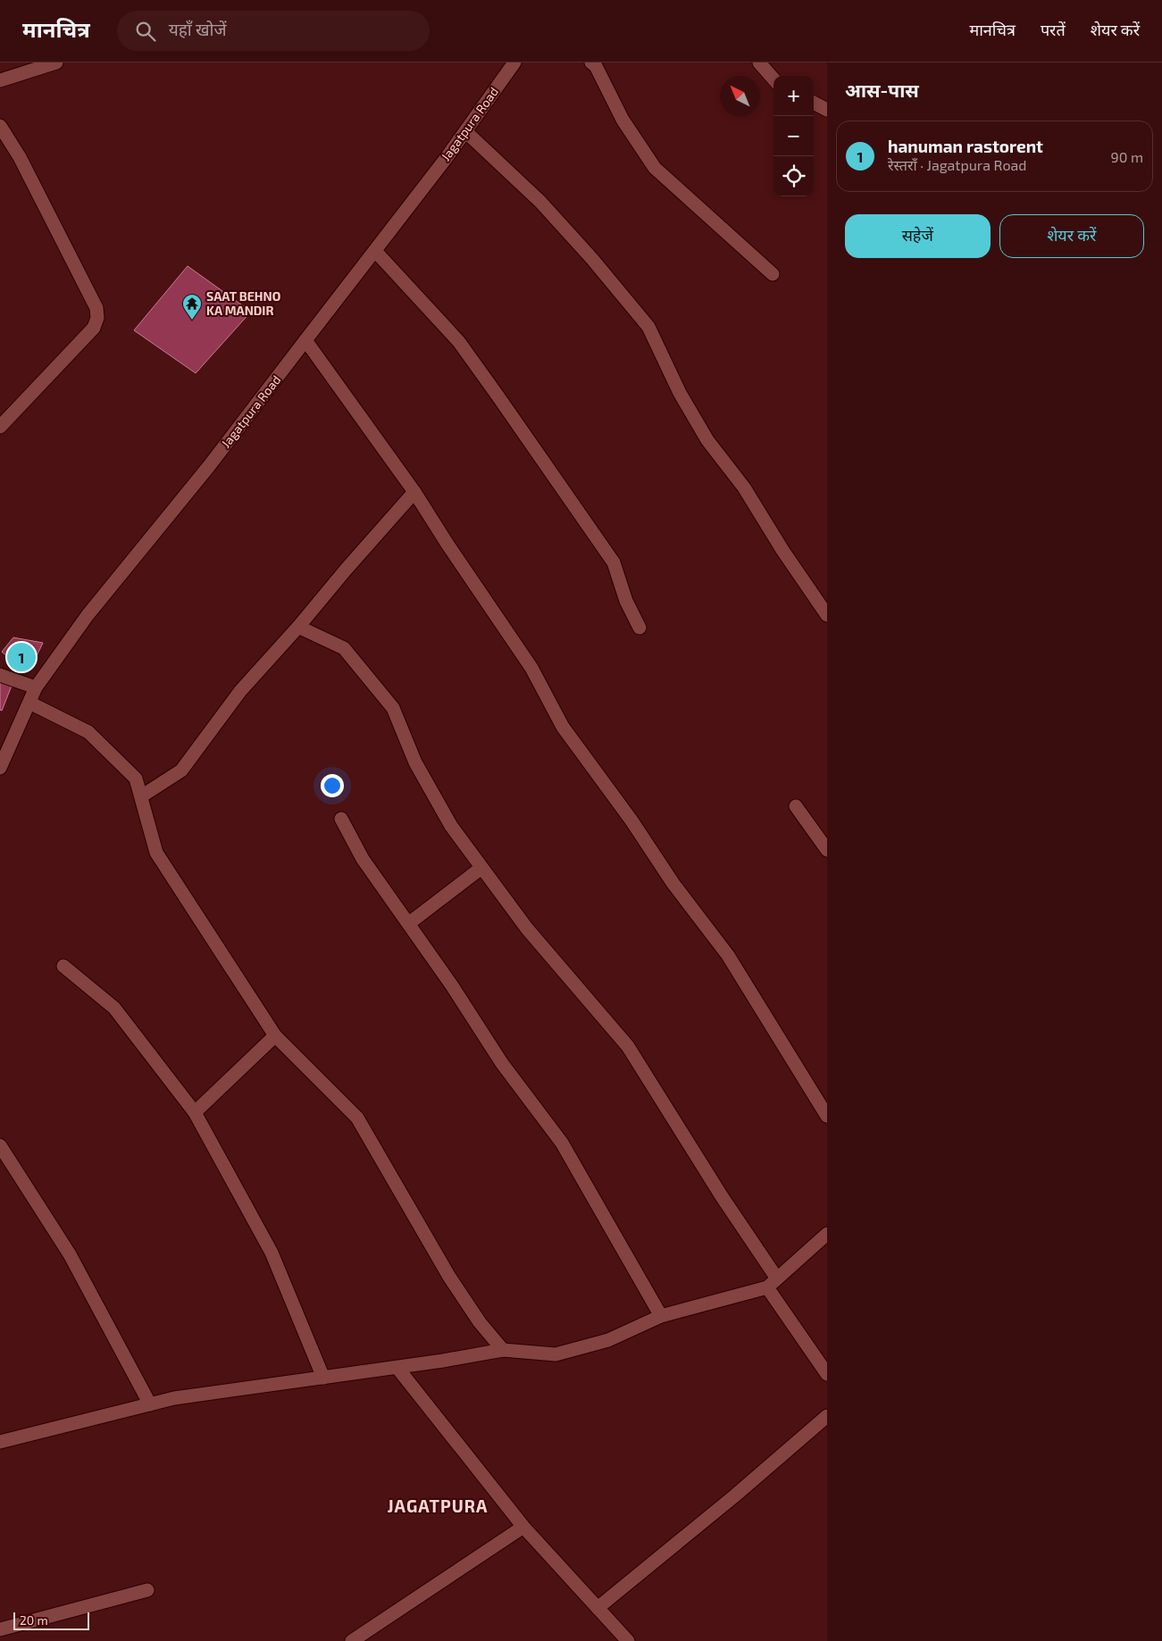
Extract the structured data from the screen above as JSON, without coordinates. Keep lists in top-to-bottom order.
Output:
{
  "streets": {
    "street": ["Jagatpura Road"]
  },
  "districts": ["JAGATPURA"],
  "places": {
    "temple": ["SAAT BEHNO KA MANDIR"]
  },
  "scale_bar": "20 m",
  "north": "top left",
  "page": {
    "header": "मानचित्र",
    "search": "यहाँ खोजें",
    "nav": ["मानचित्र", "परतें", "शेयर करें"],
    "heading": "आस-पास",
    "map_buttons": ["+", "−"],
    "list": [
      {
        "mark": "1",
        "name": "hanuman rastorent",
        "note": "रेस्तराँ · Jagatpura Road",
        "value": "90 m"
      }
    ],
    "buttons": ["सहेजें", "शेयर करें"],
    "pins": "1",
    "scale": "20 m"
  }
}
